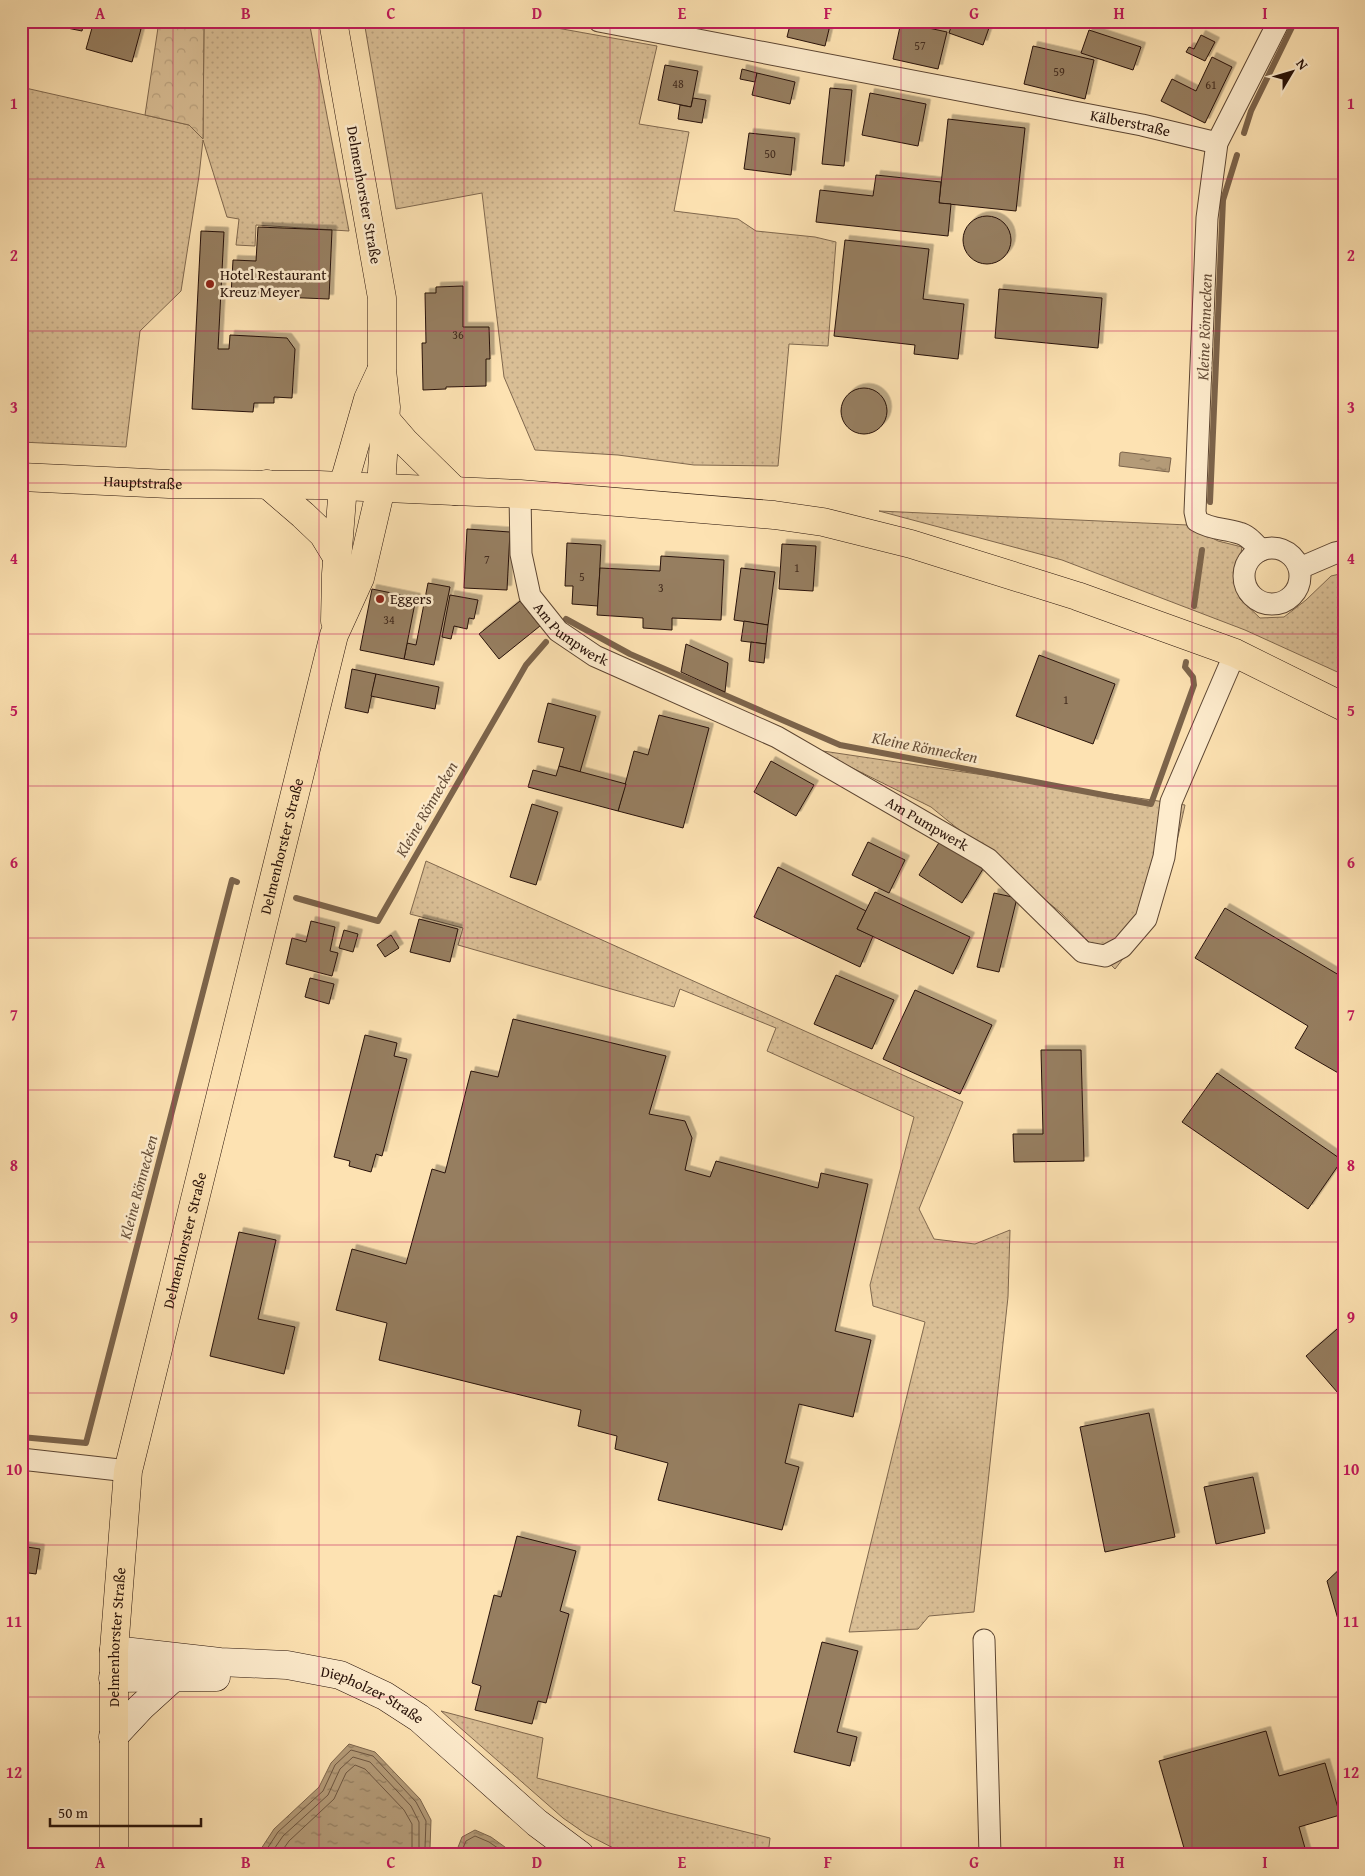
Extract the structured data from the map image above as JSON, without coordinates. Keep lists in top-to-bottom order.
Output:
{
  "streets": {
    "main road": ["Delmenhorster Straße", "Hauptstraße"],
    "street": ["Kälberstraße", "Am Pumpwerk", "Diepholzer Straße"]
  },
  "crossings": [
    ["Delmenhorster Straße", "Hauptstraße"],
    ["Delmenhorster Straße", "Diepholzer Straße"],
    ["Hauptstraße", "Am Pumpwerk"]
  ],
  "water": ["Kleine Rönnecken"],
  "places": ["Hotel Restaurant Kreuz Meyer", "Eggers"],
  "house_numbers": [
    "57",
    "59",
    "48",
    "61",
    "50",
    "36",
    "7",
    "1",
    "5",
    "3",
    "34",
    "1"
  ],
  "scale_bar": "50 m",
  "north": "top right",
  "grid": {
    "columns": [
      "A",
      "B",
      "C",
      "D",
      "E",
      "F",
      "G",
      "H",
      "I"
    ],
    "rows": [
      "1",
      "2",
      "3",
      "4",
      "5",
      "6",
      "7",
      "8",
      "9",
      "10",
      "11",
      "12"
    ]
  }
}
